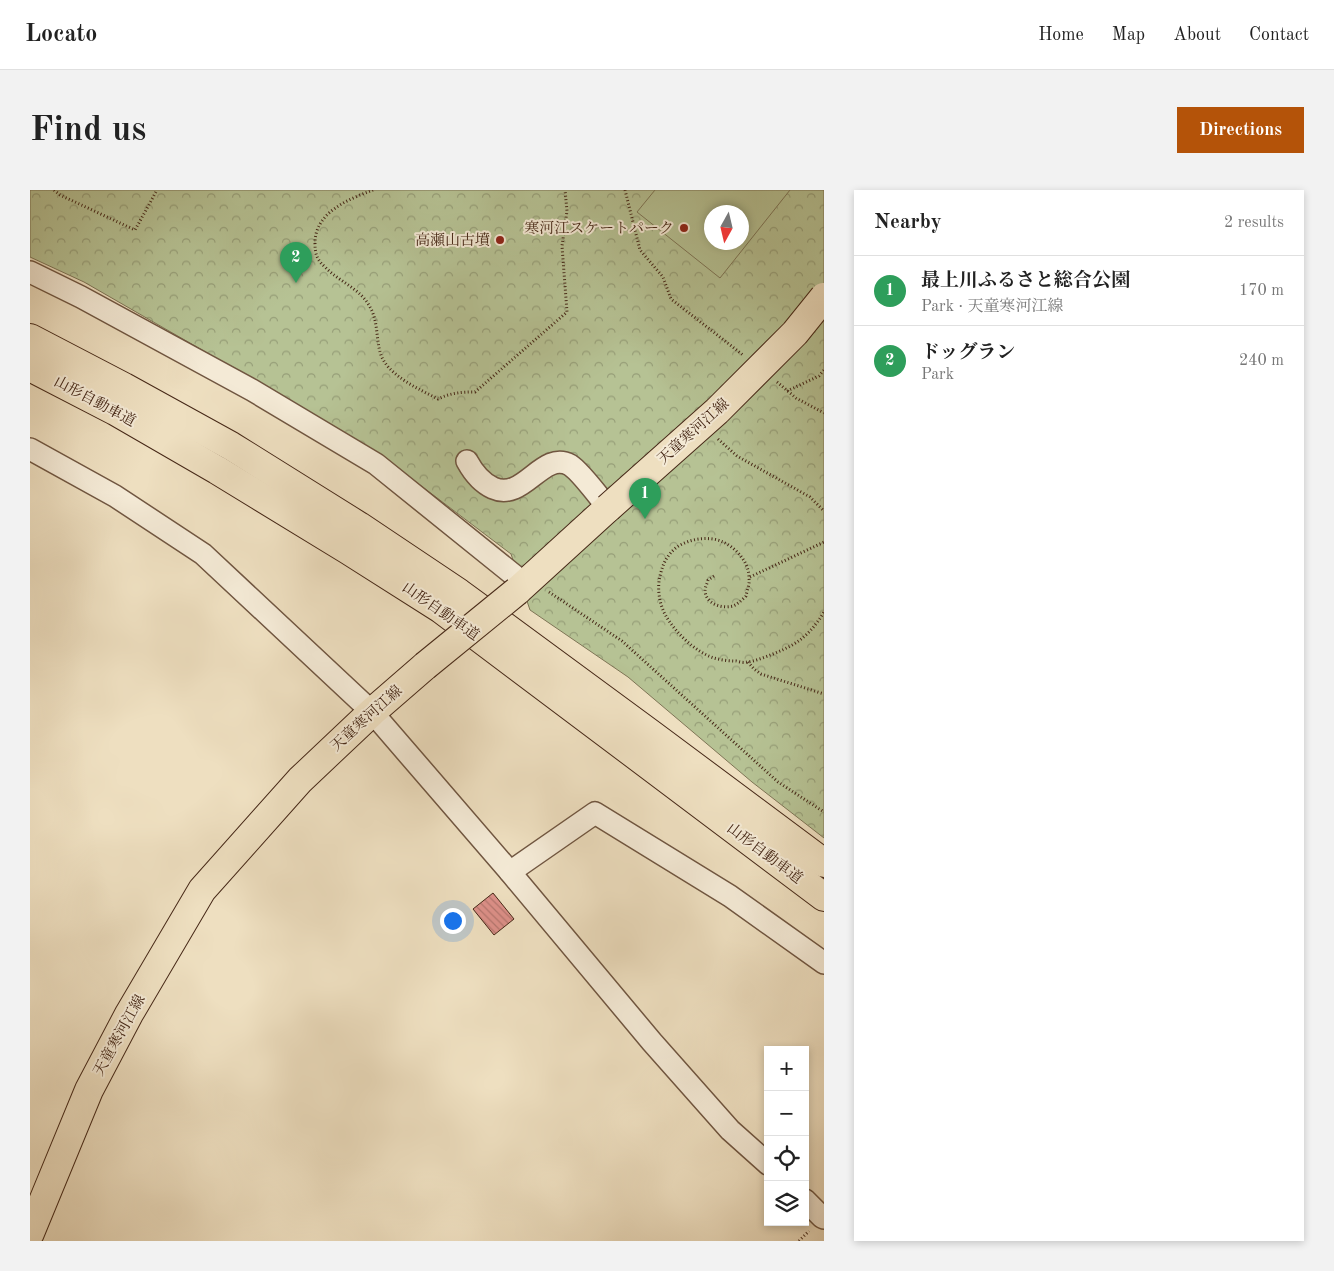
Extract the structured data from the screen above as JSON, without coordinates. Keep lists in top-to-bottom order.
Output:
{
  "streets": {
    "main road": ["山形自動車道", "天童寒河江線"]
  },
  "places": ["寒河江スケートパーク", "高瀬山古墳"],
  "north": "bottom",
  "page": {
    "header": "Locato",
    "nav": [
      "Home",
      "Map",
      "About",
      "Contact"
    ],
    "buttons": "Directions",
    "title": "Find us",
    "heading": ["Nearby", "2 results"],
    "pins": ["2", "1"],
    "list": [
      {
        "mark": "1",
        "name": "最上川ふるさと総合公園",
        "note": "Park · 天童寒河江線",
        "value": "170 m"
      },
      {
        "mark": "2",
        "name": "ドッグラン",
        "note": "Park",
        "value": "240 m"
      }
    ],
    "map_buttons": ["+", "−"]
  }
}
